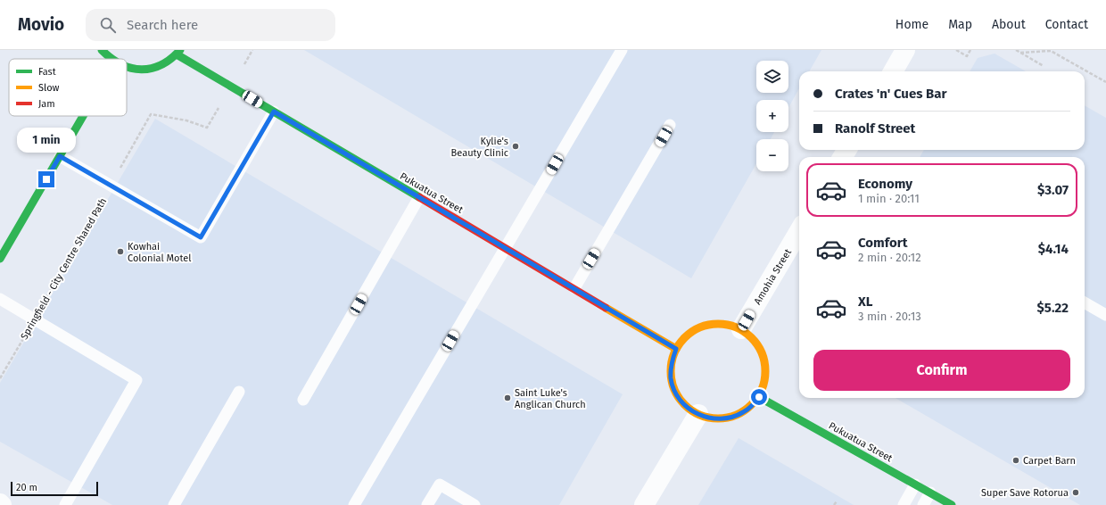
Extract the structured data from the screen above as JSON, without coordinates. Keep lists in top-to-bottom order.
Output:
{
  "streets": {
    "main road": ["Pukuatua Street"],
    "street": ["Amohia Street"],
    "path": ["Springfield - City Centre Shared Path"]
  },
  "crossings": [
    ["Pukuatua Street", "Amohia Street"]
  ],
  "places": [
    "Kylie's Beauty Clinic",
    "Kowhai Colonial Motel",
    "Saint Luke's Anglican Church",
    "Carpet Barn",
    "Super Save Rotorua"
  ],
  "legend": ["Fast", "Slow", "Jam"],
  "scale_bar": "20 m",
  "page": {
    "header": "Movio",
    "search": "Search here",
    "nav": [
      "Home",
      "Map",
      "About",
      "Contact"
    ],
    "map_buttons": ["+", "−"],
    "banner": ["Crates 'n' Cues Bar", "Ranolf Street"],
    "bubble": "1 min",
    "list": [
      {
        "name": "Economy",
        "note": "1 min · 20:11",
        "value": "$3.07"
      },
      {
        "name": "Comfort",
        "note": "2 min · 20:12",
        "value": "$4.14"
      },
      {
        "name": "XL",
        "note": "3 min · 20:13",
        "value": "$5.22"
      }
    ],
    "buttons": "Confirm",
    "scale": "20 m"
  }
}
